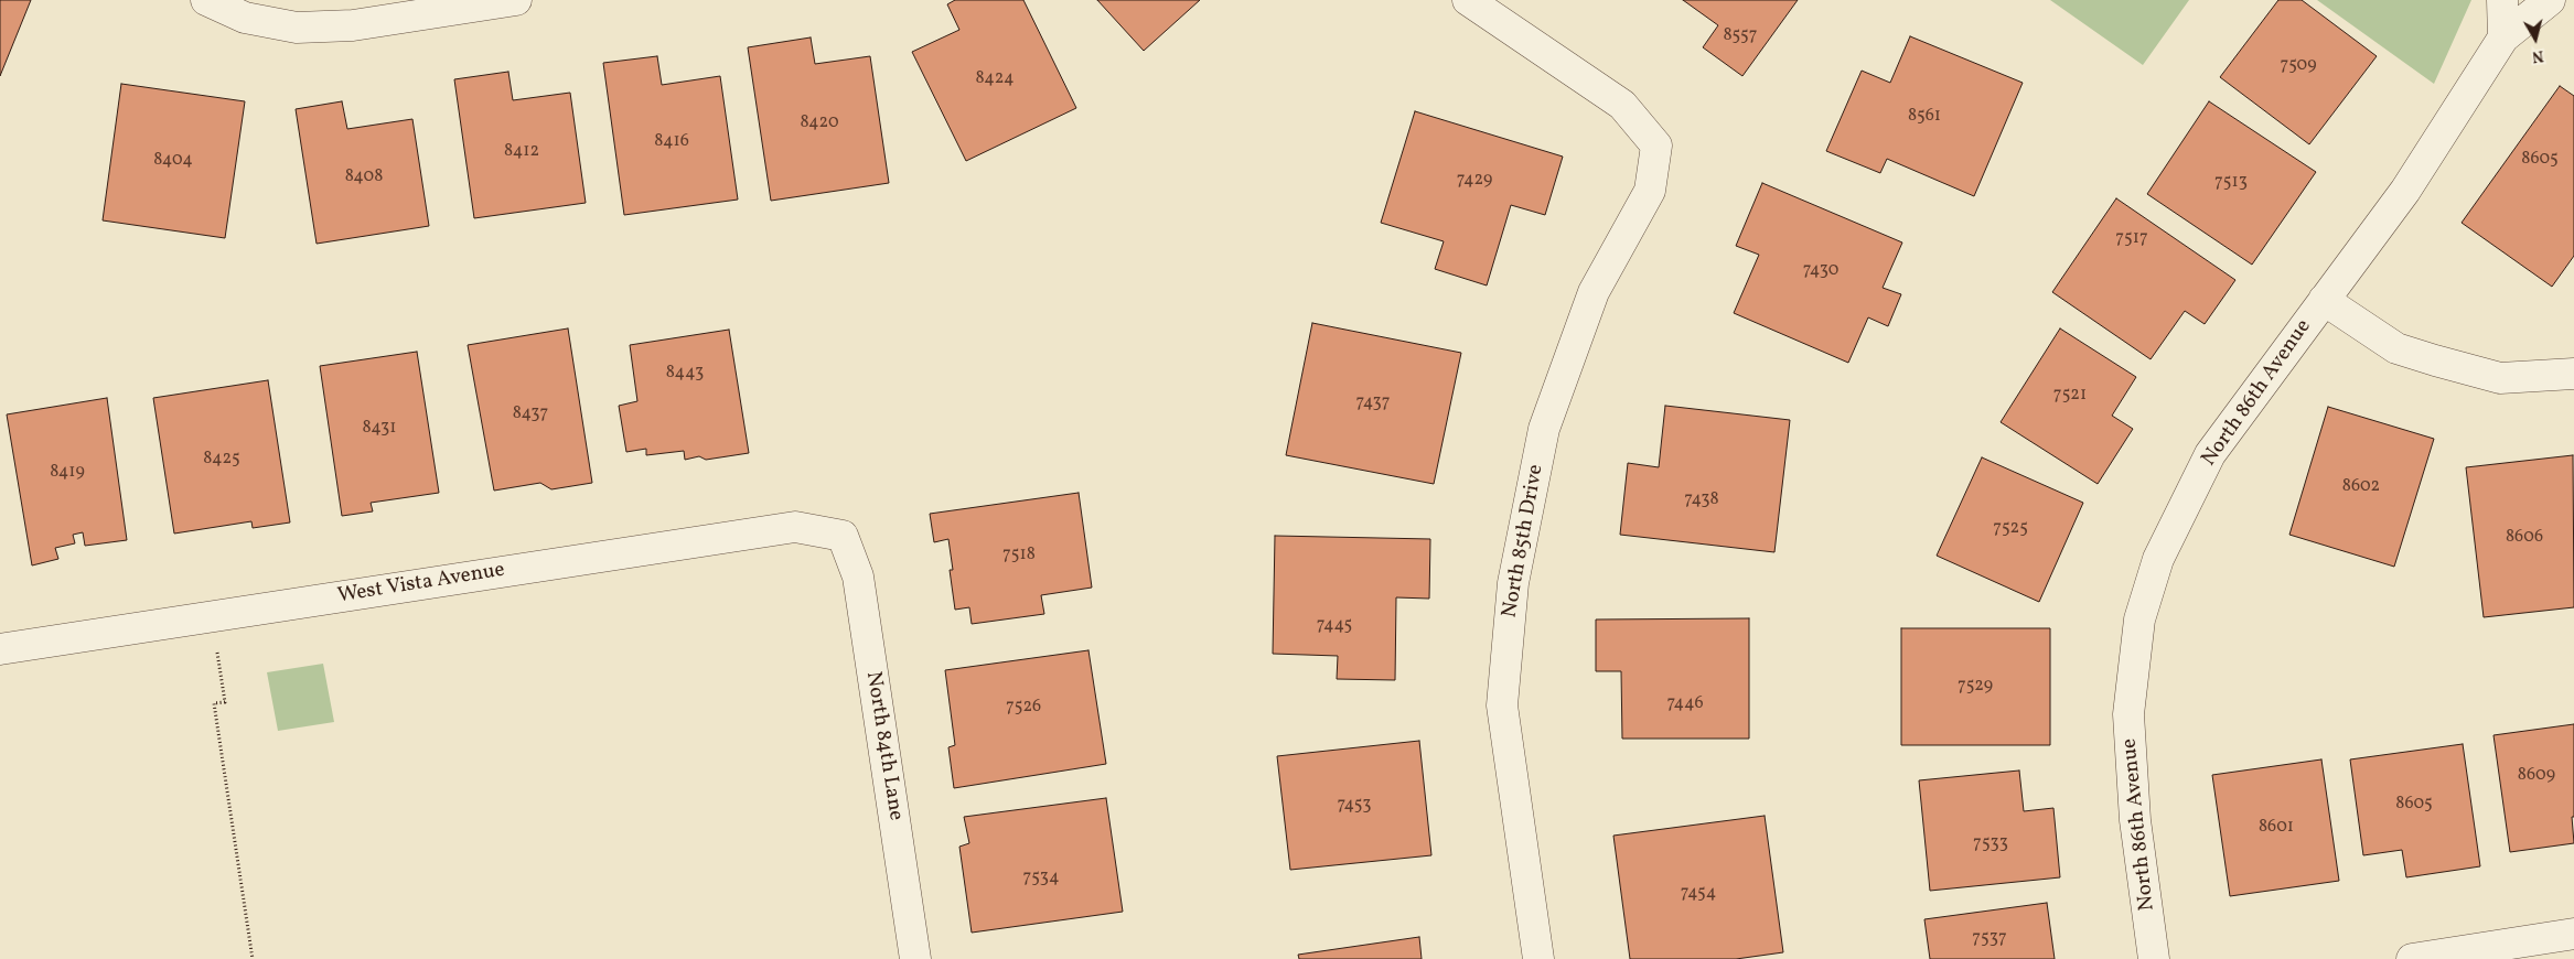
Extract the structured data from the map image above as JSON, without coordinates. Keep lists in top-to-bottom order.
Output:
{
  "streets": {
    "street": [
      "North 86th Avenue",
      "North 85th Drive",
      "West Vista Avenue",
      "North 84th Lane"
    ]
  },
  "crossings": [
    ["West Vista Avenue", "North 84th Lane"]
  ],
  "house_numbers": [
    "8557",
    "7509",
    "8424",
    "8561",
    "8420",
    "8416",
    "8412",
    "8605",
    "8404",
    "8408",
    "7429",
    "7513",
    "7517",
    "7430",
    "8443",
    "7521",
    "7437",
    "8437",
    "8431",
    "8425",
    "8419",
    "8602",
    "7438",
    "7525",
    "8606",
    "7518",
    "7445",
    "7529",
    "7446",
    "7526",
    "8609",
    "8605",
    "7453",
    "8601",
    "7533",
    "7534",
    "7454",
    "7537"
  ],
  "north": "bottom"
}
